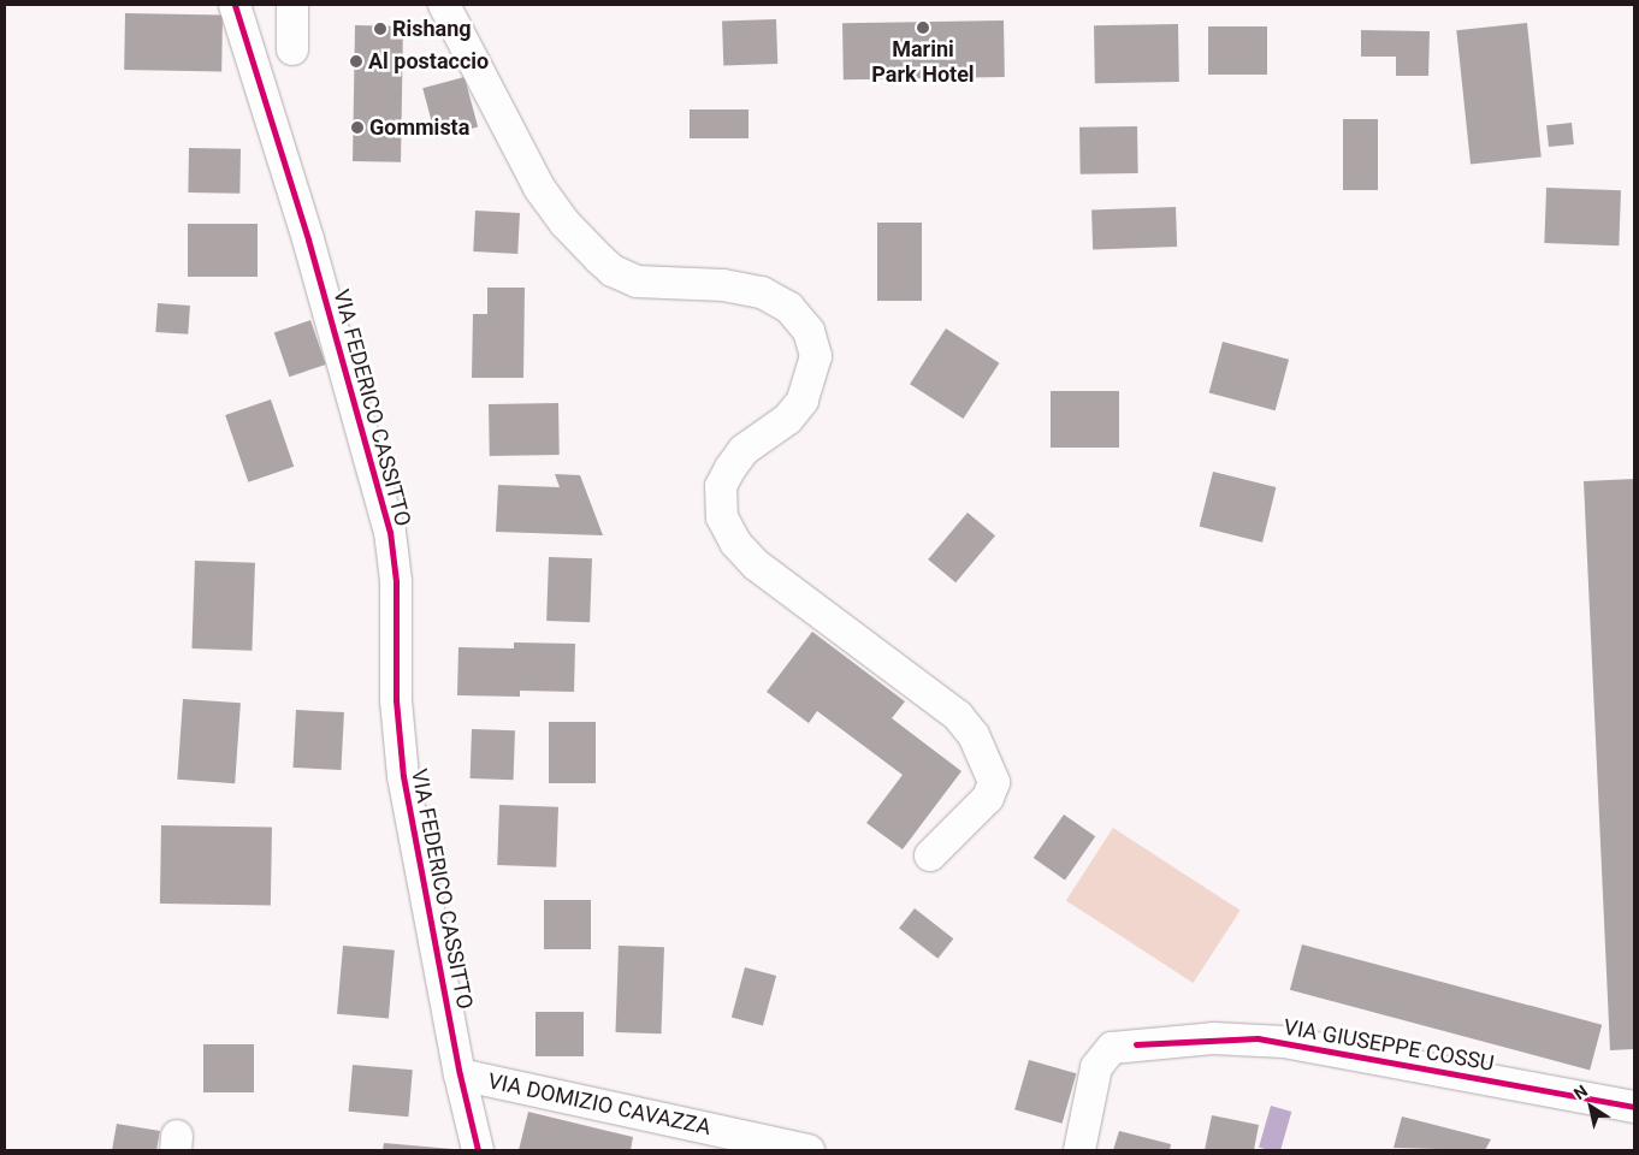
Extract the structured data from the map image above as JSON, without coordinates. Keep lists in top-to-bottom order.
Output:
{
  "streets": {
    "street": ["VIA FEDERICO CASSITTO", "VIA GIUSEPPE COSSU", "VIA DOMIZIO CAVAZZA"]
  },
  "crossings": [
    ["VIA FEDERICO CASSITTO", "VIA DOMIZIO CAVAZZA"]
  ],
  "places": [
    "Marini Park Hotel",
    "Rishang",
    "Al postaccio",
    "Gommista"
  ],
  "north": "top left"
}
